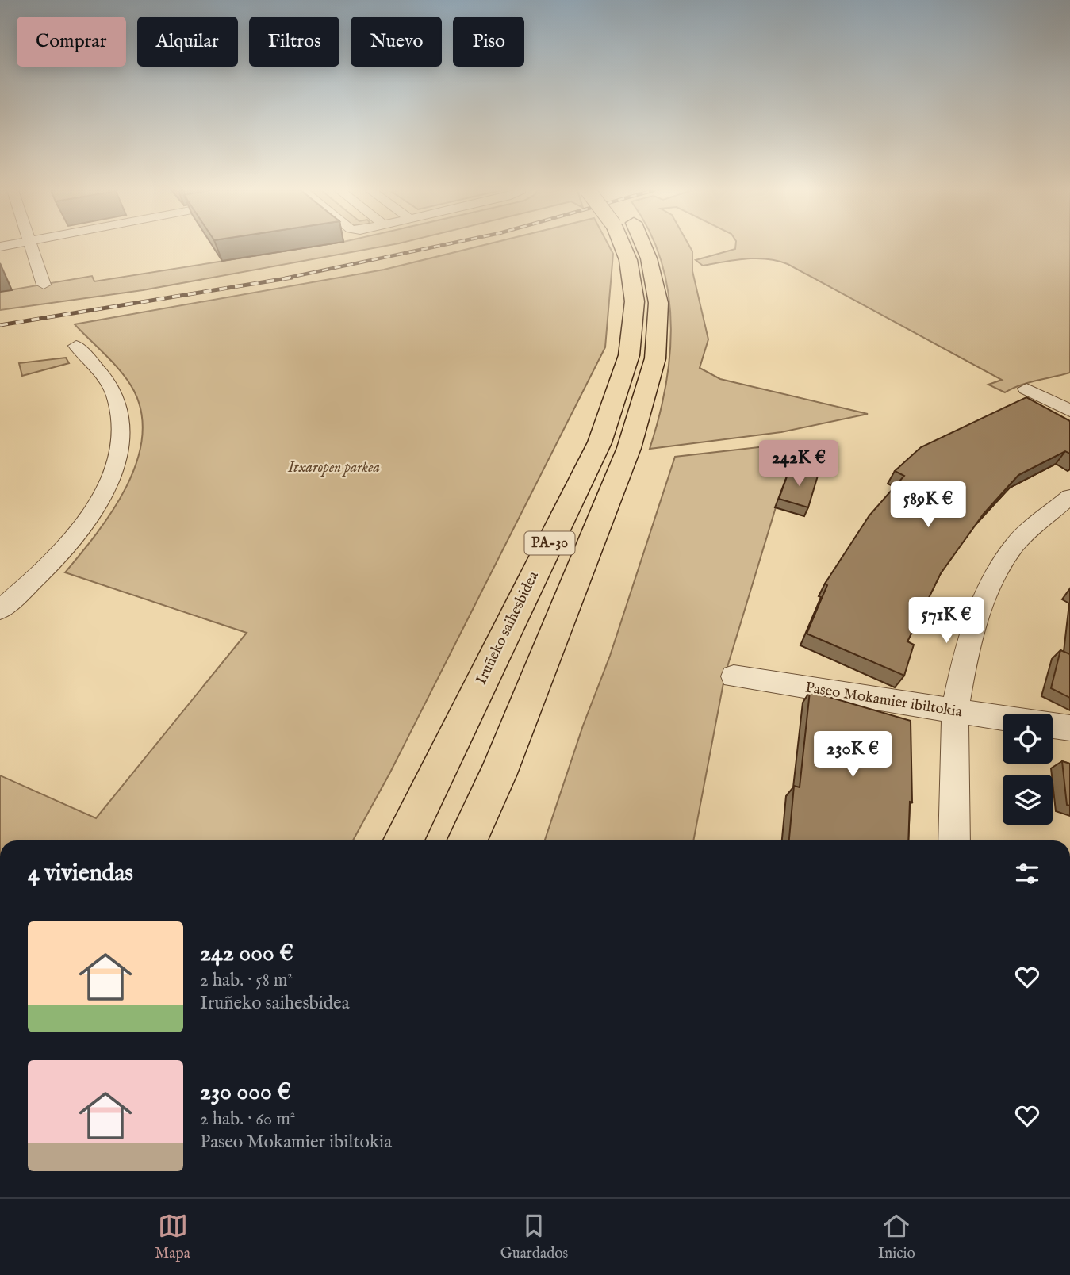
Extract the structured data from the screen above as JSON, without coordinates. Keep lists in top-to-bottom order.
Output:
{
  "streets": {
    "highway": ["PA-30", "Iruñeko saihesbidea"],
    "street": ["Paseo Mokamier ibiltokia"]
  },
  "parks": ["Itxaropen parkea"],
  "page": {
    "chip": [
      "Comprar",
      "Alquilar",
      "Filtros",
      "Nuevo",
      "Piso"
    ],
    "price": [
      "242K €",
      "589K €",
      "571K €",
      "230K €"
    ],
    "heading": "4 viviendas",
    "list": [
      {
        "name": "242 000 €",
        "note": "2 hab. · 58 m² · Iruñeko saihesbidea"
      },
      {
        "name": "230 000 €",
        "note": "2 hab. · 60 m² · Paseo Mokamier ibiltokia"
      }
    ],
    "tabs": ["Mapa", "Guardados", "Inicio"]
  }
}
